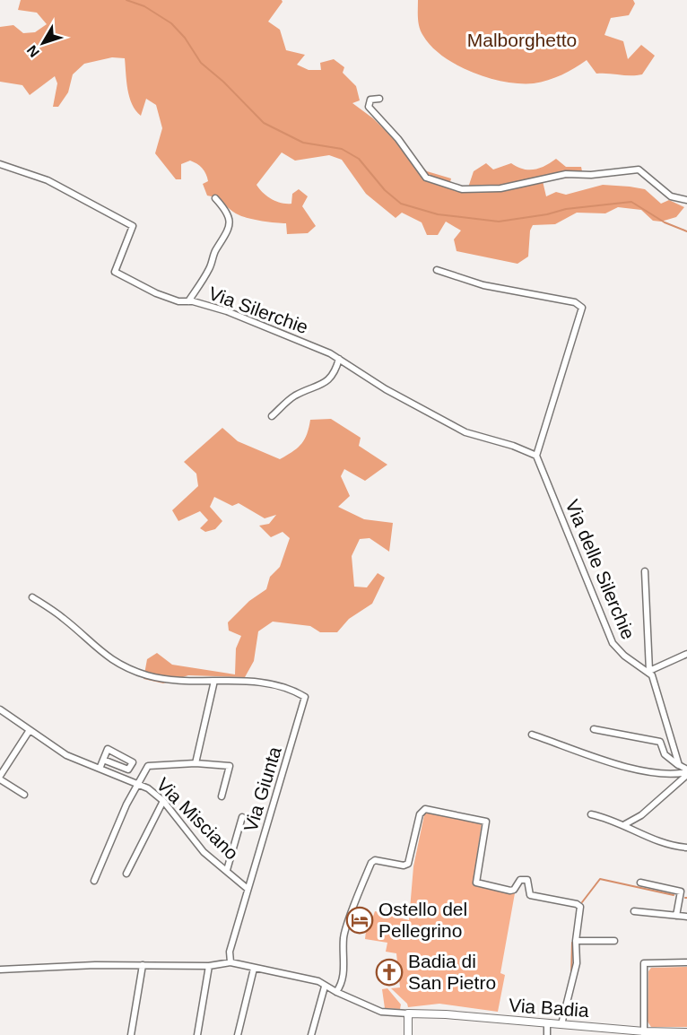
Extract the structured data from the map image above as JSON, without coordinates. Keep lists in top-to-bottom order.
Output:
{
  "streets": {
    "street": [
      "Via Silerchie",
      "Via delle Silerchie",
      "Via Giunta",
      "Via Misciano",
      "Via Badia"
    ]
  },
  "crossings": [
    ["Via Silerchie", "Via delle Silerchie"],
    ["Via Giunta", "Via Misciano"]
  ],
  "parks": ["Malborghetto"],
  "places": {
    "hotel": ["Ostello del Pellegrino"],
    "church": ["Badia di San Pietro"]
  },
  "north": "bottom left"
}
